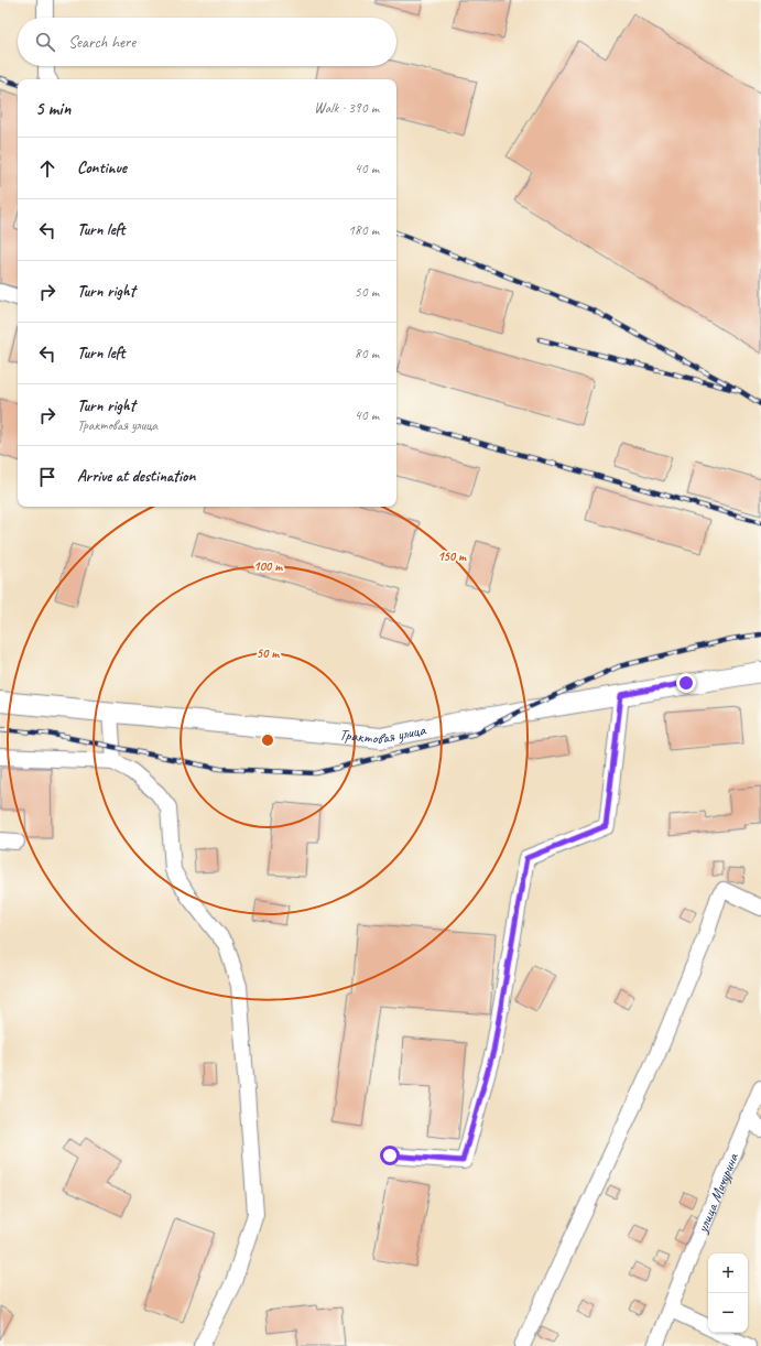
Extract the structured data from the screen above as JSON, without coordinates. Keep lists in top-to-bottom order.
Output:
{
  "streets": {
    "main road": ["Трактовая улица"],
    "street": ["улица Мичурина"]
  },
  "page": {
    "search": "Search here",
    "heading": ["5 min", "Walk · 390 m"],
    "list": [
      ["Continue", "40 m"],
      ["Turn left", "180 m"],
      ["Turn right", "50 m"],
      ["Turn left", "80 m"],
      ["Turn right", "Трактовая улица", "40 m"],
      "Arrive at destination"
    ],
    "map_buttons": ["+", "−"]
  },
  "rings": ["150 m", "100 m", "50 m"]
}
